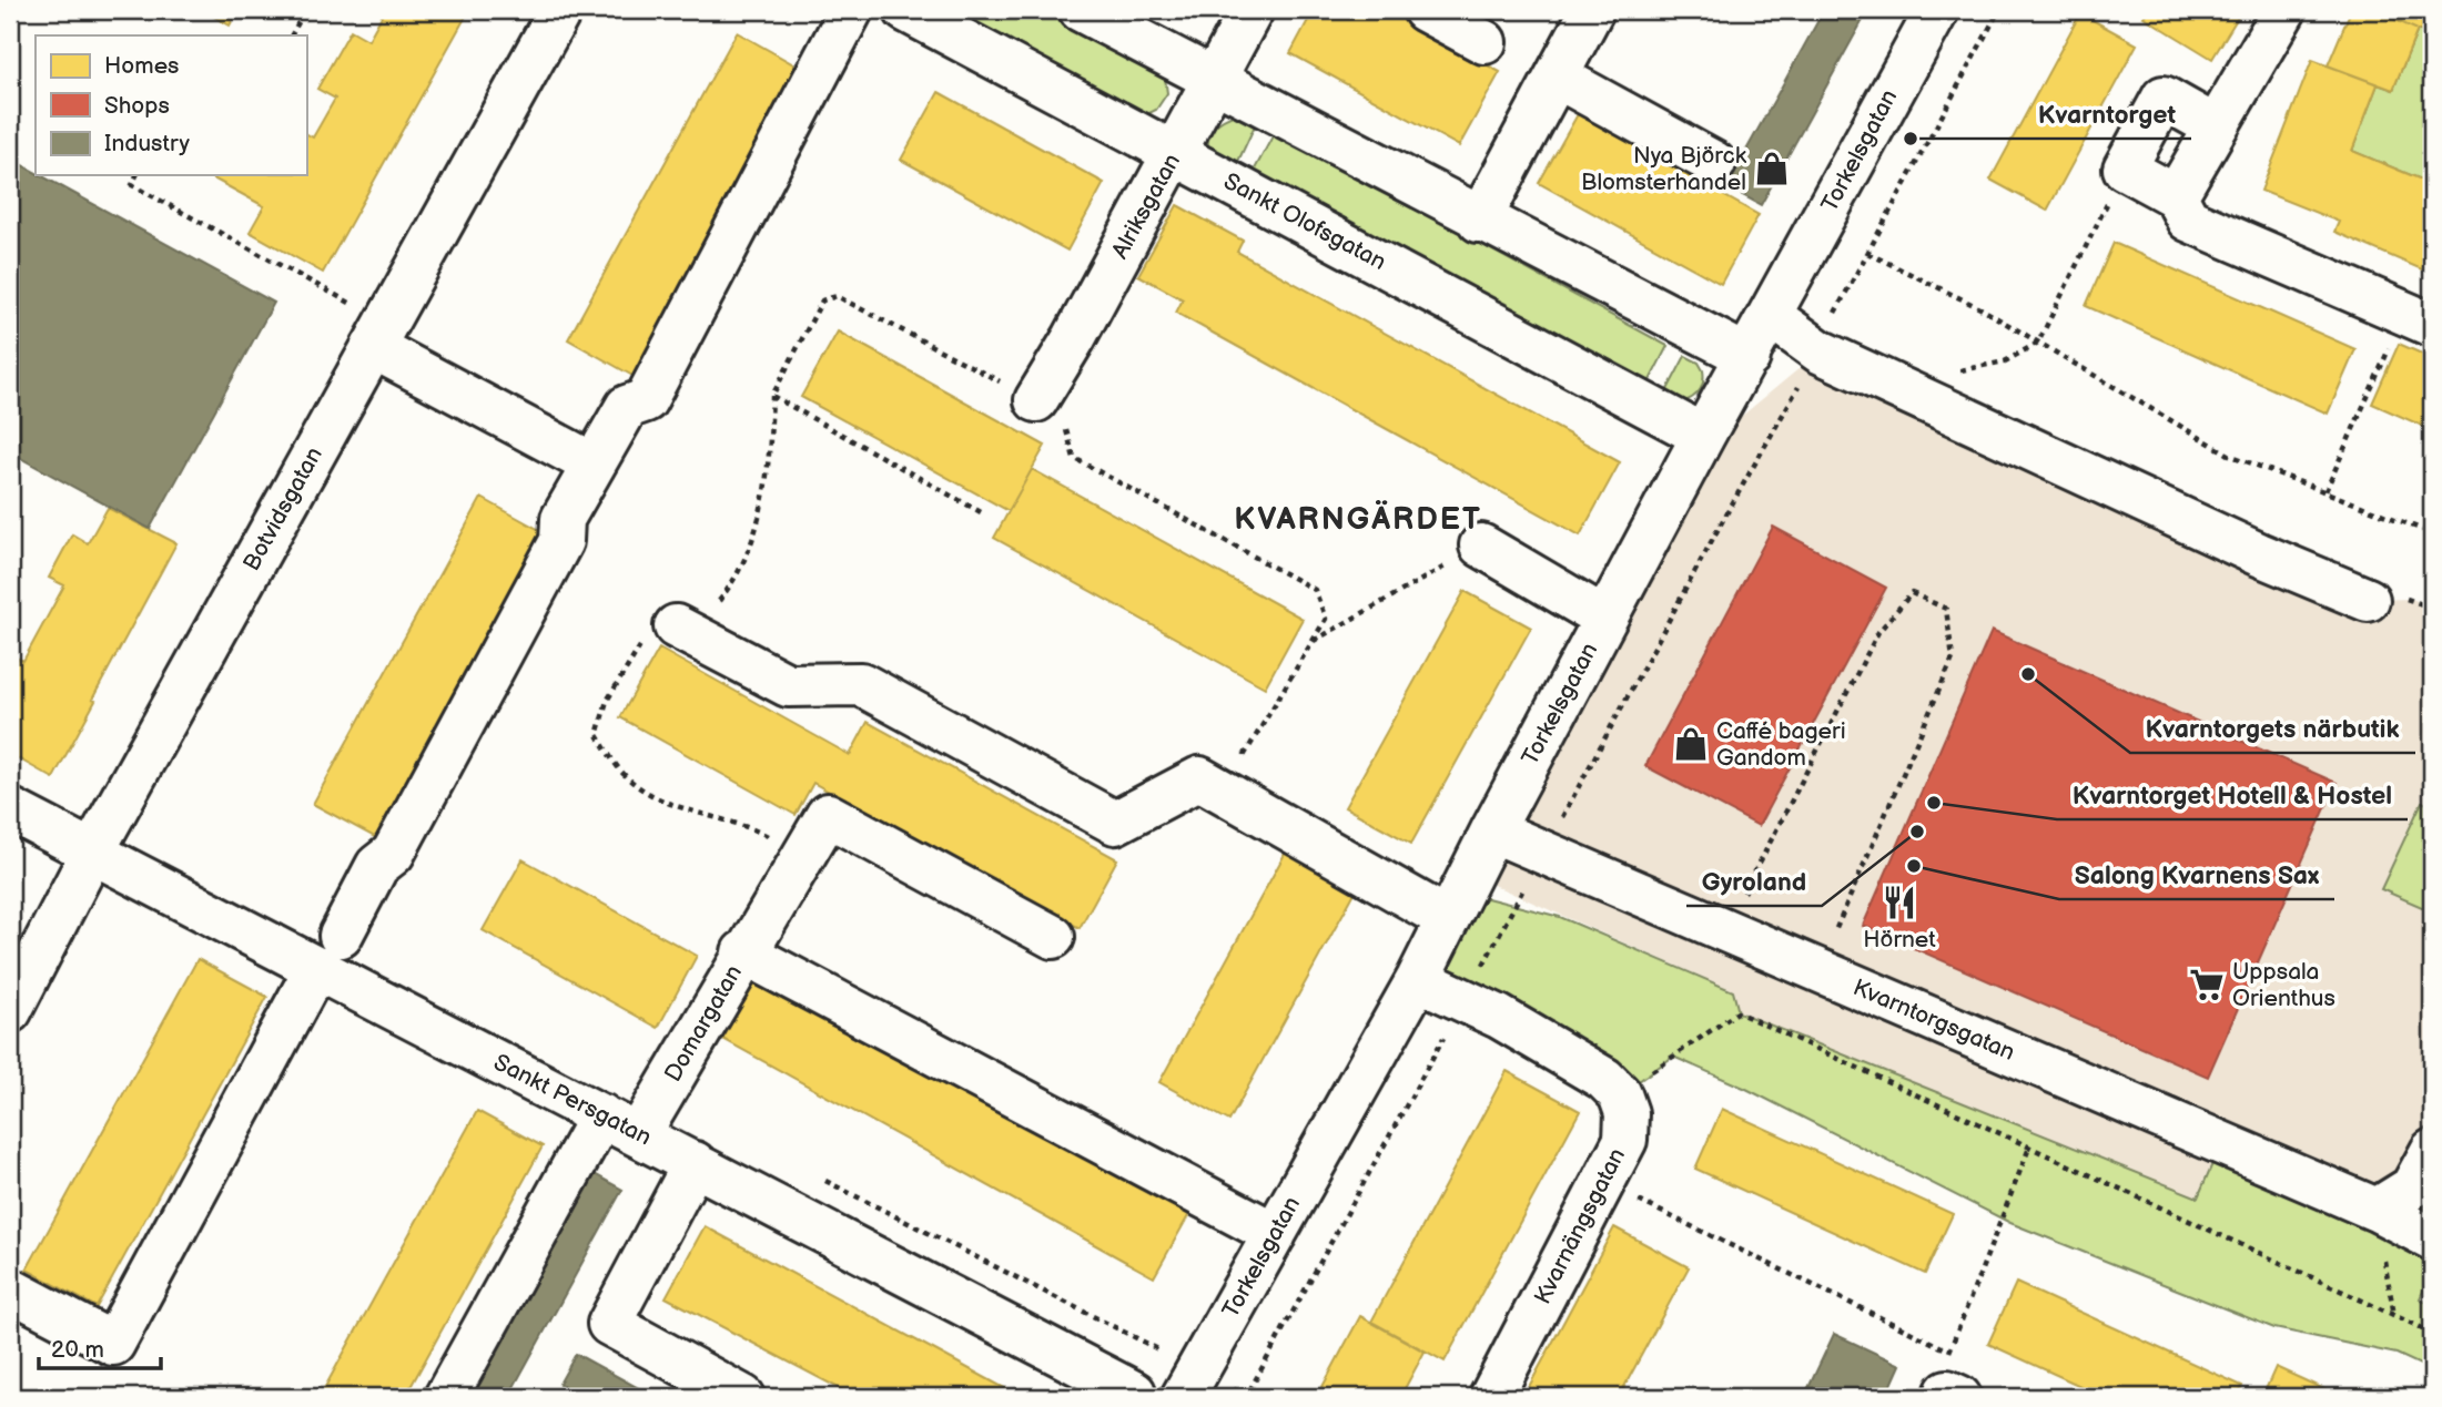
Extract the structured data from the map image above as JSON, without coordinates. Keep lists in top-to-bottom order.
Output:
{
  "streets": {
    "street": [
      "Torkelsgatan",
      "Alriksgatan",
      "Sankt Olofsgatan",
      "Botvidsgatan",
      "Kvarntorgsgatan",
      "Domargatan",
      "Sankt Persgatan",
      "Kvarnängsgatan"
    ]
  },
  "crossings": [
    ["Torkelsgatan", "Sankt Olofsgatan"],
    ["Torkelsgatan", "Kvarntorgsgatan"],
    ["Alriksgatan", "Sankt Olofsgatan"],
    ["Botvidsgatan", "Sankt Persgatan"],
    ["Domargatan", "Sankt Persgatan"]
  ],
  "districts": ["KVARNGÄRDET"],
  "places": {
    "other": [
      "Kvarntorget",
      "Kvarntorgets närbutik",
      "Kvarntorget Hotell & Hostel",
      "Gyroland",
      "Salong Kvarnens Sax"
    ],
    "shop": ["Nya Björck Blomsterhandel", "Caffé bageri Gandom"],
    "restaurant": ["Hörnet"],
    "supermarket": ["Uppsala Orienthus"]
  },
  "legend": ["Homes", "Shops", "Industry"],
  "scale_bar": "20 m"
}
